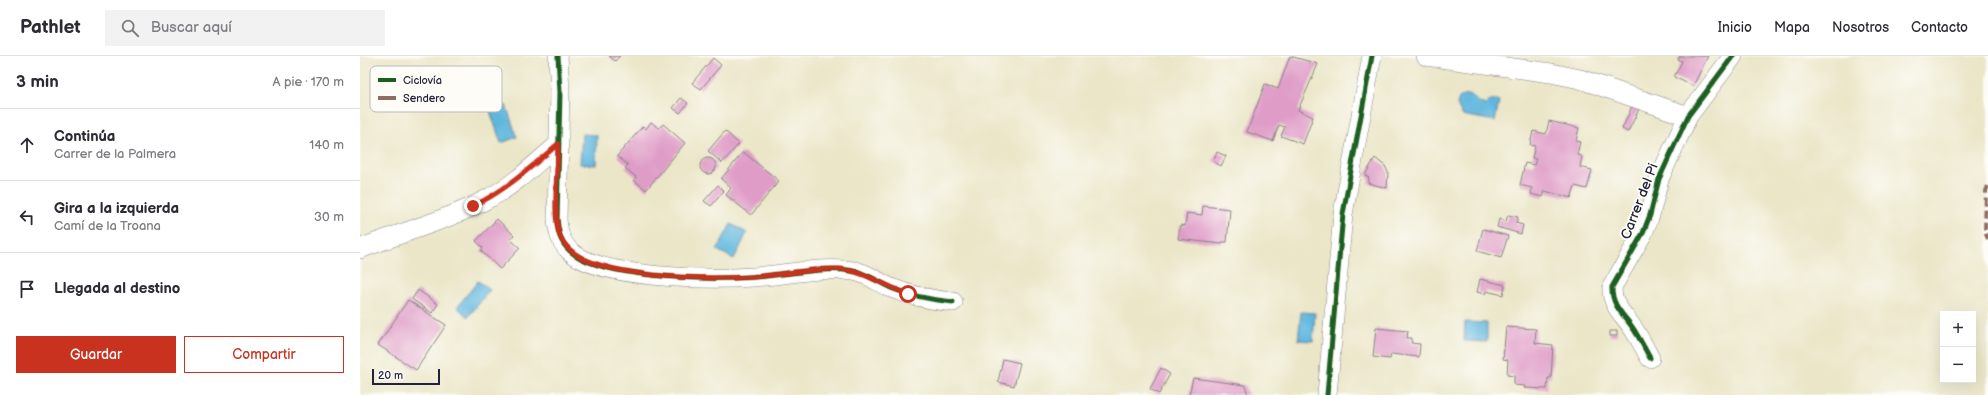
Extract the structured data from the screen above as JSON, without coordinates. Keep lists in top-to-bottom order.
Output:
{
  "streets": {
    "street": ["Carrer del Pi"]
  },
  "legend": ["Ciclovía", "Sendero"],
  "scale_bar": "20 m",
  "page": {
    "header": "Pathlet",
    "search": "Buscar aquí",
    "nav": [
      "Inicio",
      "Mapa",
      "Nosotros",
      "Contacto"
    ],
    "heading": ["3 min", "A pie · 170 m"],
    "list": [
      ["Continúa", "Carrer de la Palmera", "140 m"],
      ["Gira a la izquierda", "Camí de la Troana", "30 m"],
      "Llegada al destino"
    ],
    "map_buttons": ["+", "−"],
    "buttons": ["Guardar", "Compartir"],
    "scale": "20 m"
  }
}
